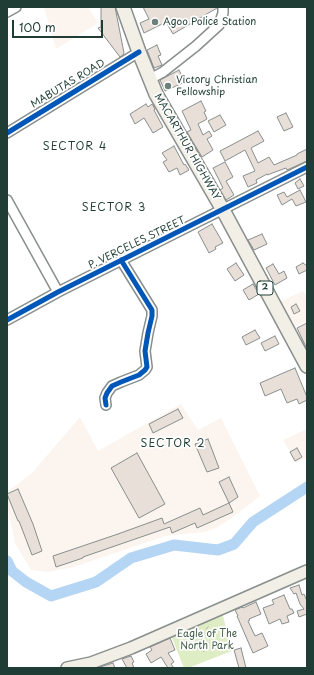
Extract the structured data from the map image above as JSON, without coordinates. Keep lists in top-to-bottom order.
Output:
{
  "streets": {
    "highway": ["MACARTHUR HIGHWAY", "2"],
    "street": ["MABUTAS ROAD", "P. VERCELES STREET"]
  },
  "crossings": [
    ["MABUTAS ROAD", "MACARTHUR HIGHWAY"],
    ["MACARTHUR HIGHWAY", "P. VERCELES STREET"]
  ],
  "districts": ["SECTOR 4", "SECTOR 3", "SECTOR 2"],
  "parks": ["Eagle of The North Park"],
  "places": ["Agoo Police Station", "Victory Christian Fellowship"],
  "scale_bar": "100 m"
}
